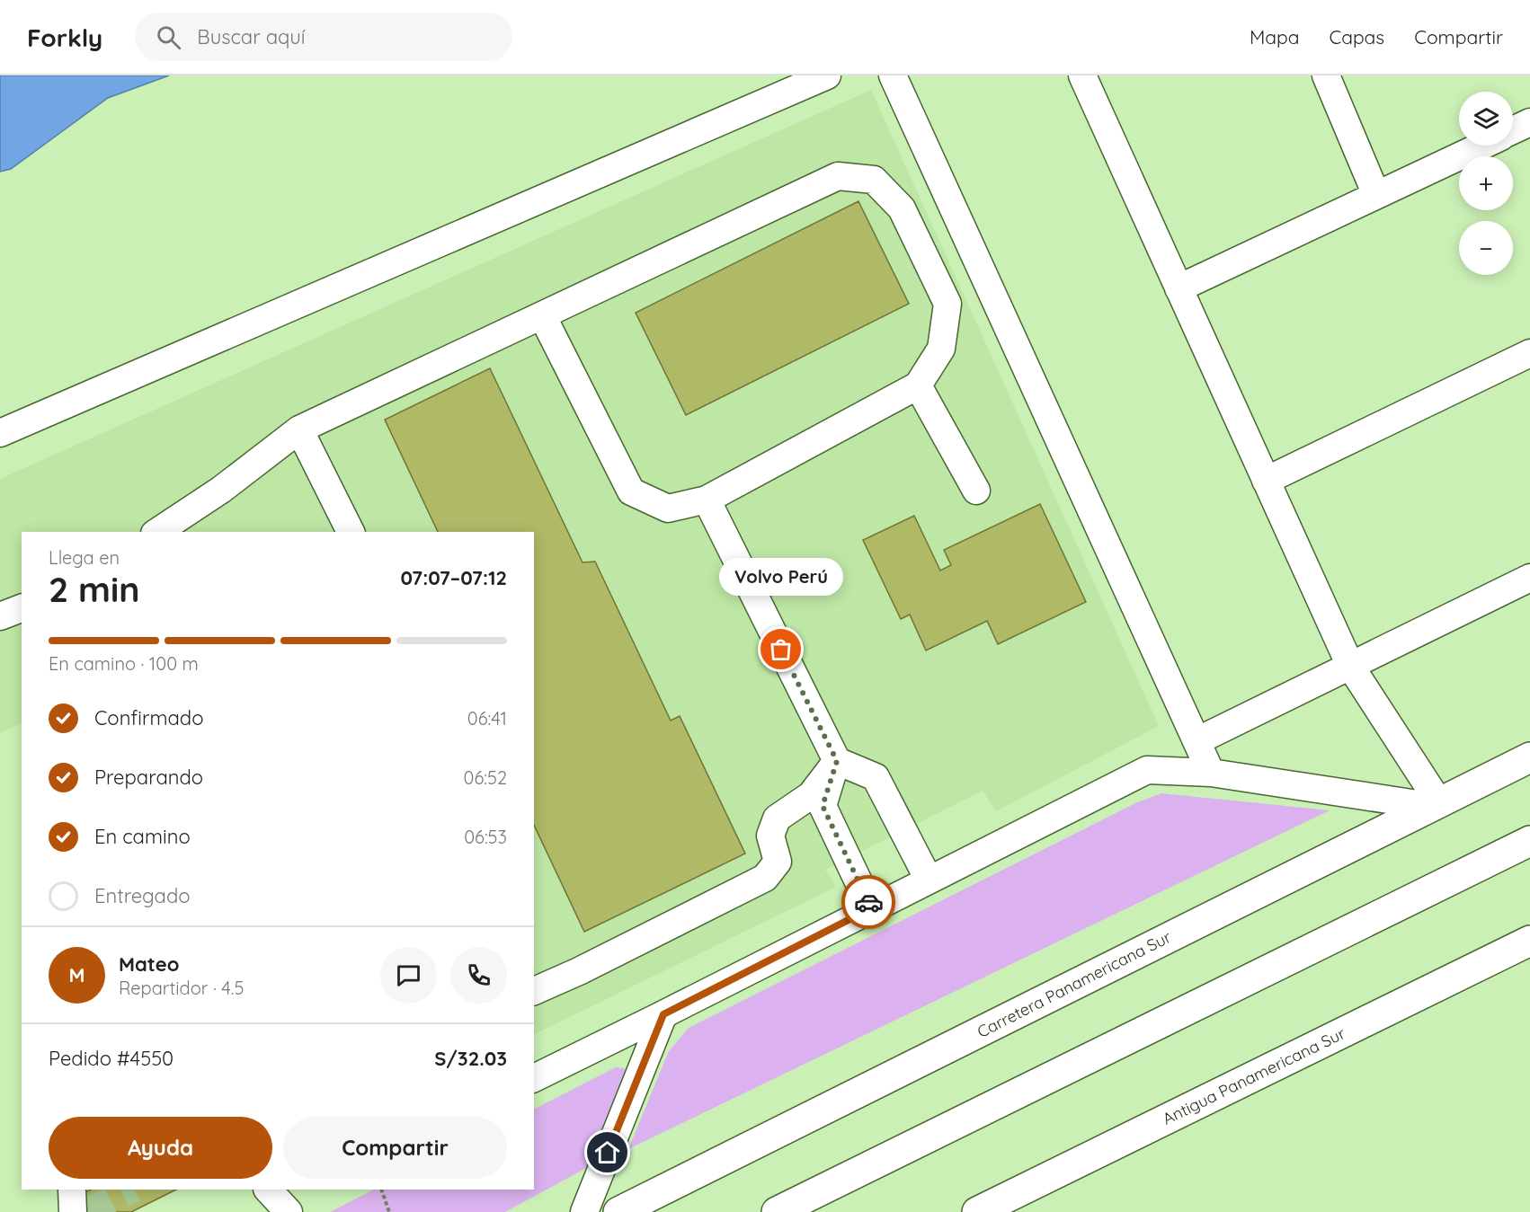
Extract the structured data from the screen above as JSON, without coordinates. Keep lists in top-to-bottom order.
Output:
{
  "streets": {
    "main road": ["Carretera Panamericana Sur", "Antigua Panamericana Sur"]
  },
  "places": ["Volvo Perú"],
  "page": {
    "header": "Forkly",
    "search": "Buscar aquí",
    "nav": ["Mapa", "Capas", "Compartir"],
    "map_buttons": ["+", "−"],
    "heading": ["2 min", "Llega en", "07:07–07:12"],
    "panel": [
      "Mateo",
      "Repartidor · 4.5",
      "Pedido #4550",
      "S/32.03"
    ],
    "bubble": "Volvo Perú",
    "bar": "En camino · 100 m",
    "list": [
      ["Confirmado", "06:41"],
      ["Preparando", "06:52"],
      ["En camino", "06:53"],
      "Entregado"
    ],
    "round": "M",
    "buttons": ["Ayuda", "Compartir"]
  }
}
